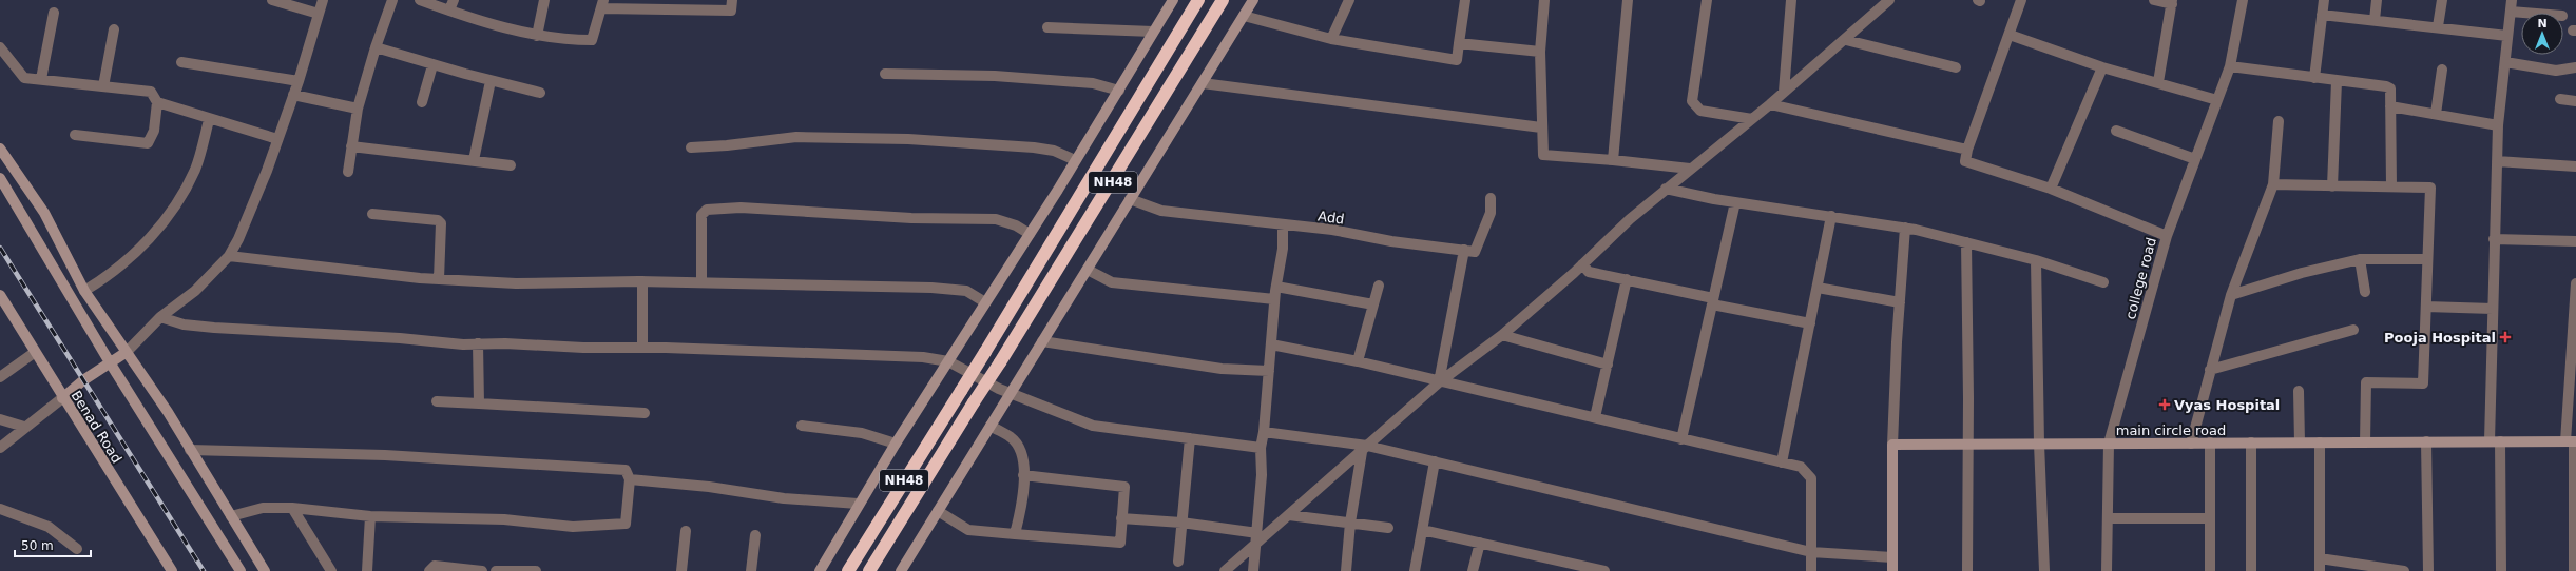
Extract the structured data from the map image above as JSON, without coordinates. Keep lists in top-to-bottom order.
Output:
{
  "streets": {
    "highway": ["NH48"],
    "street": [
      "Add",
      "college road",
      "Benad Road",
      "main circle road"
    ]
  },
  "crossings": [
    ["college road", "main circle road"]
  ],
  "places": {
    "health": ["Pooja Hospital", "Vyas Hospital"]
  },
  "scale_bar": "50 m",
  "north": "top"
}
